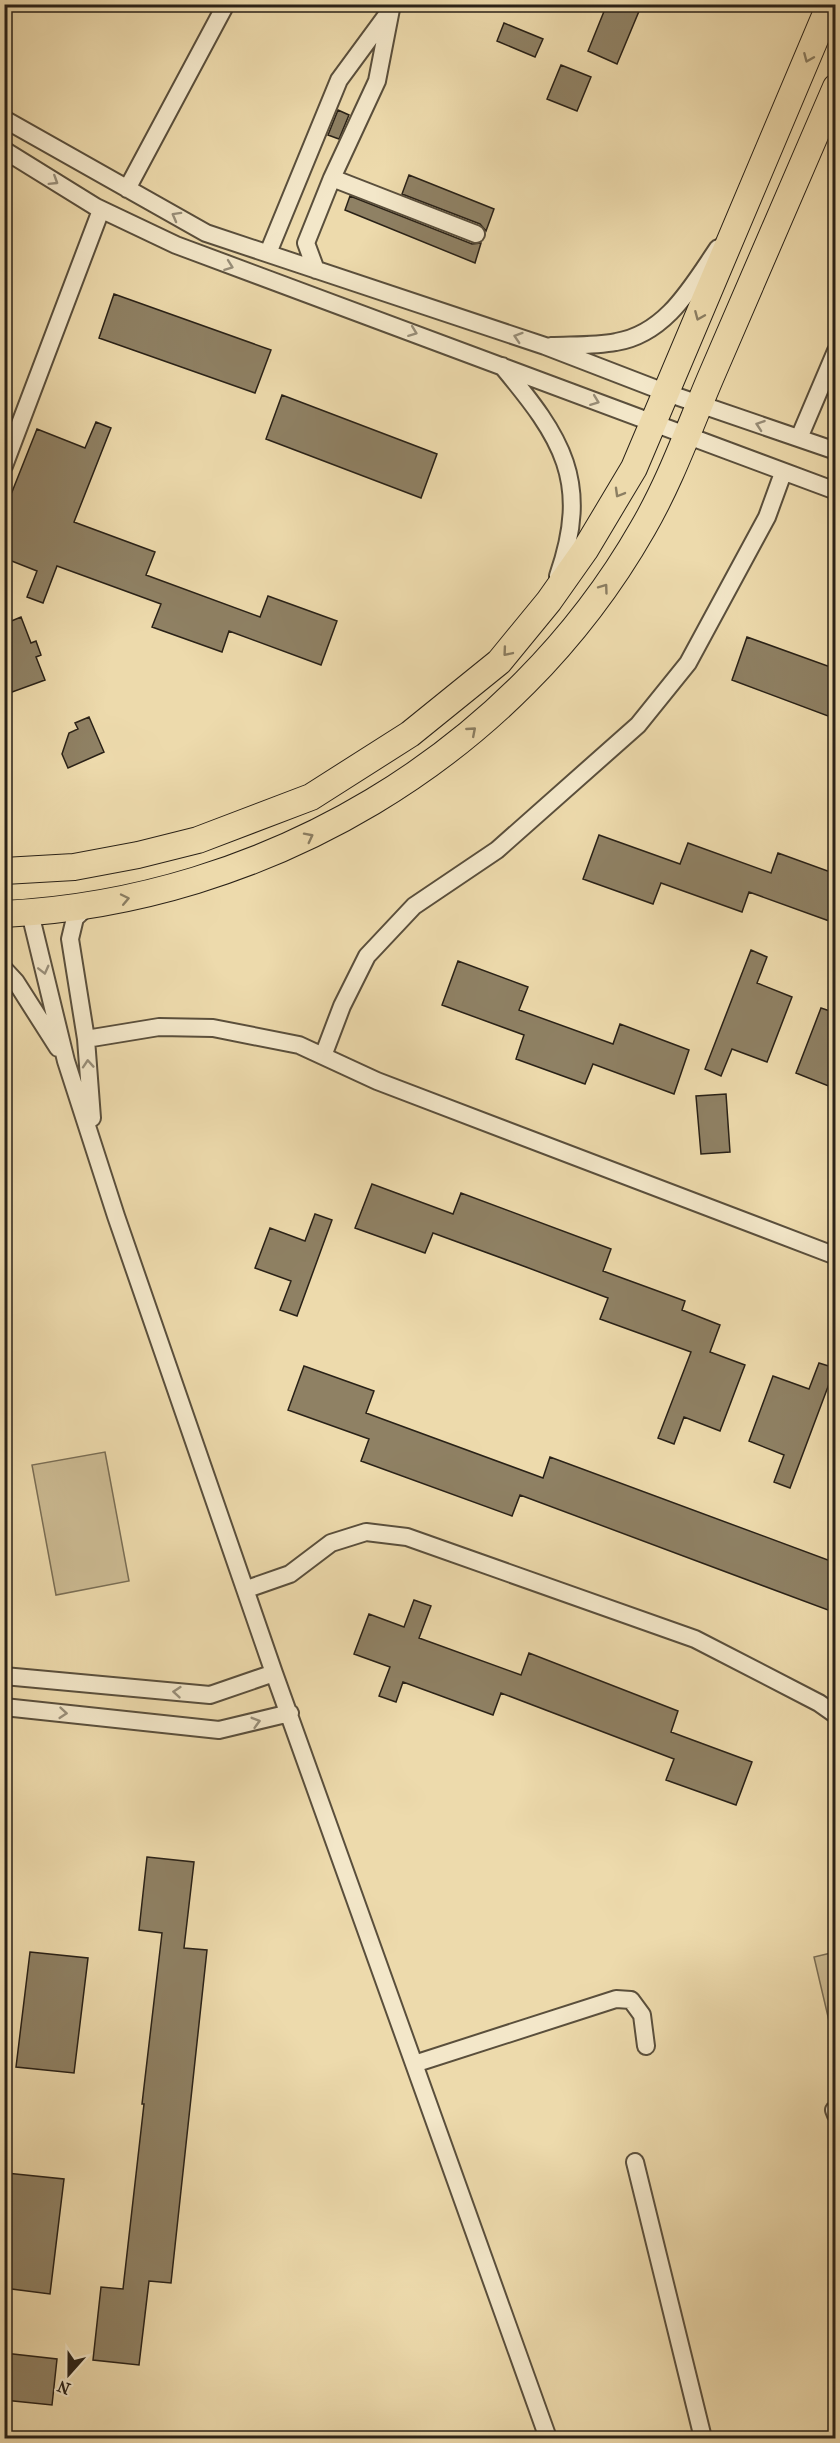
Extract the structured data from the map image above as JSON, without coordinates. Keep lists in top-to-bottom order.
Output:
{
  "north": "bottom"
}
